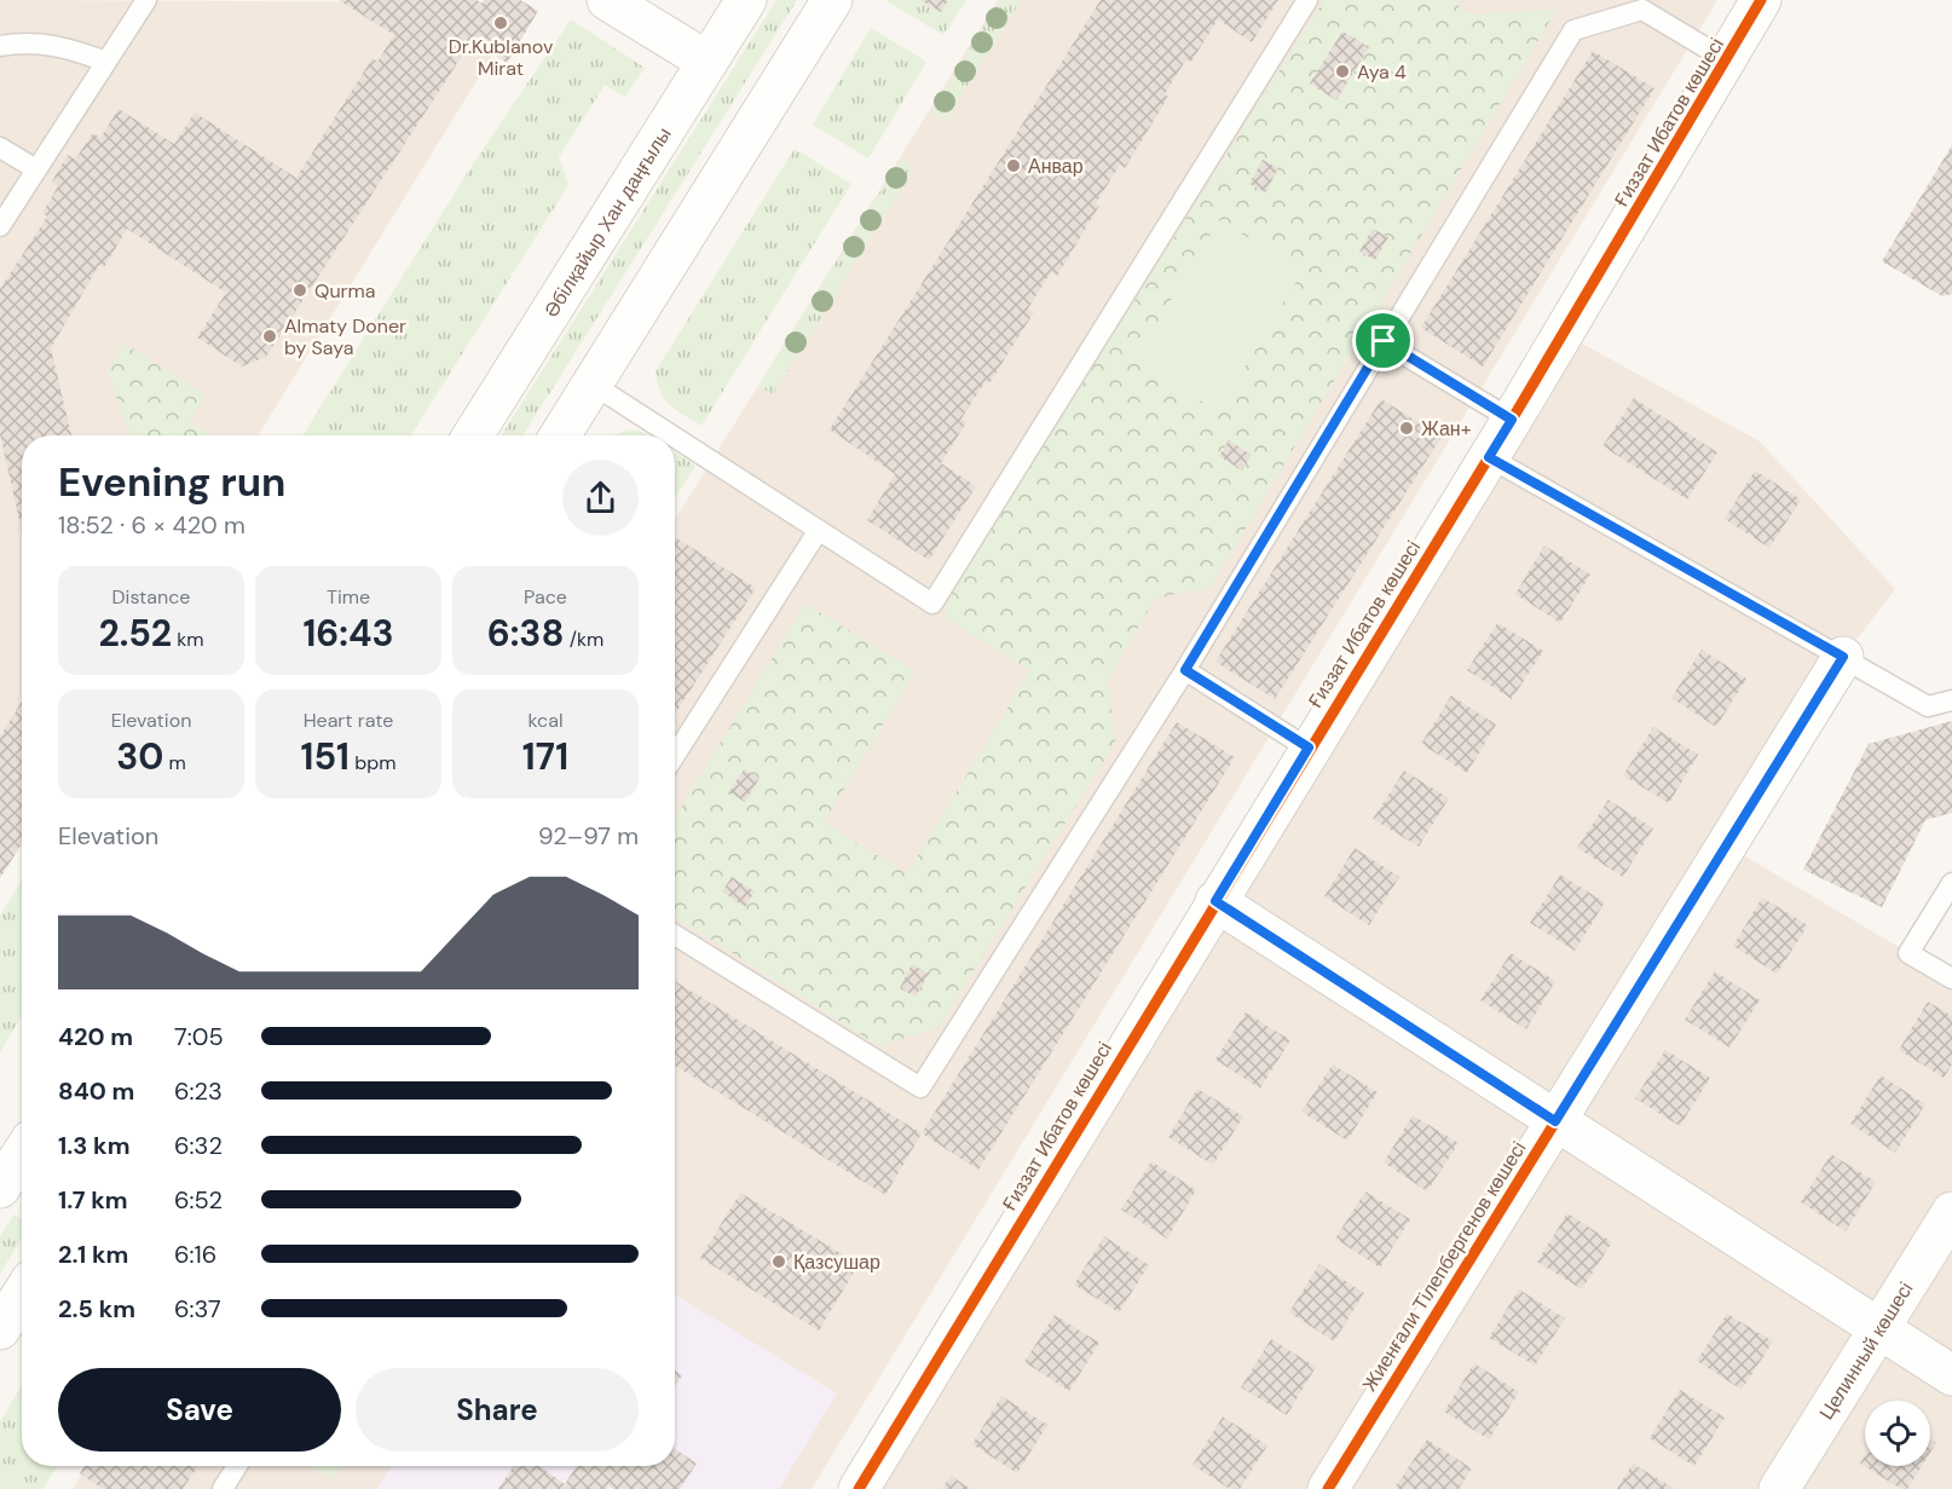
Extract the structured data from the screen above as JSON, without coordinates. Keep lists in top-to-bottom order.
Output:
{
  "streets": {
    "street": [
      "Ғиззат Ибатов көшесі",
      "Әбілқайыр Хан даңғылы",
      "Жиенғали Тілепбергенов көшесі",
      "Целинный көшесі"
    ]
  },
  "places": [
    "Dr.Kublanov Mirat",
    "Aya 4",
    "Анвар",
    "Qurma",
    "Almaty Doner by Saya",
    "Жан+",
    "Қазсушар"
  ],
  "page": {
    "heading": ["Evening run", "18:52 · 6 × 420 m"],
    "stats": [
      ["Distance", "2.52 km"],
      ["Time", "16:43"],
      ["Pace", "6:38 /km"],
      ["Elevation", "30 m"],
      ["Heart rate", "151 bpm"],
      ["kcal", "171"]
    ],
    "chart": ["Elevation", "92–97 m"],
    "list": [
      {
        "name": "420 m",
        "note": "7:05"
      },
      {
        "name": "840 m",
        "note": "6:23"
      },
      {
        "name": "1.3 km",
        "note": "6:32"
      },
      {
        "name": "1.7 km",
        "note": "6:52"
      },
      {
        "name": "2.1 km",
        "note": "6:16"
      },
      {
        "name": "2.5 km",
        "note": "6:37"
      }
    ],
    "buttons": ["Save", "Share"]
  }
}
